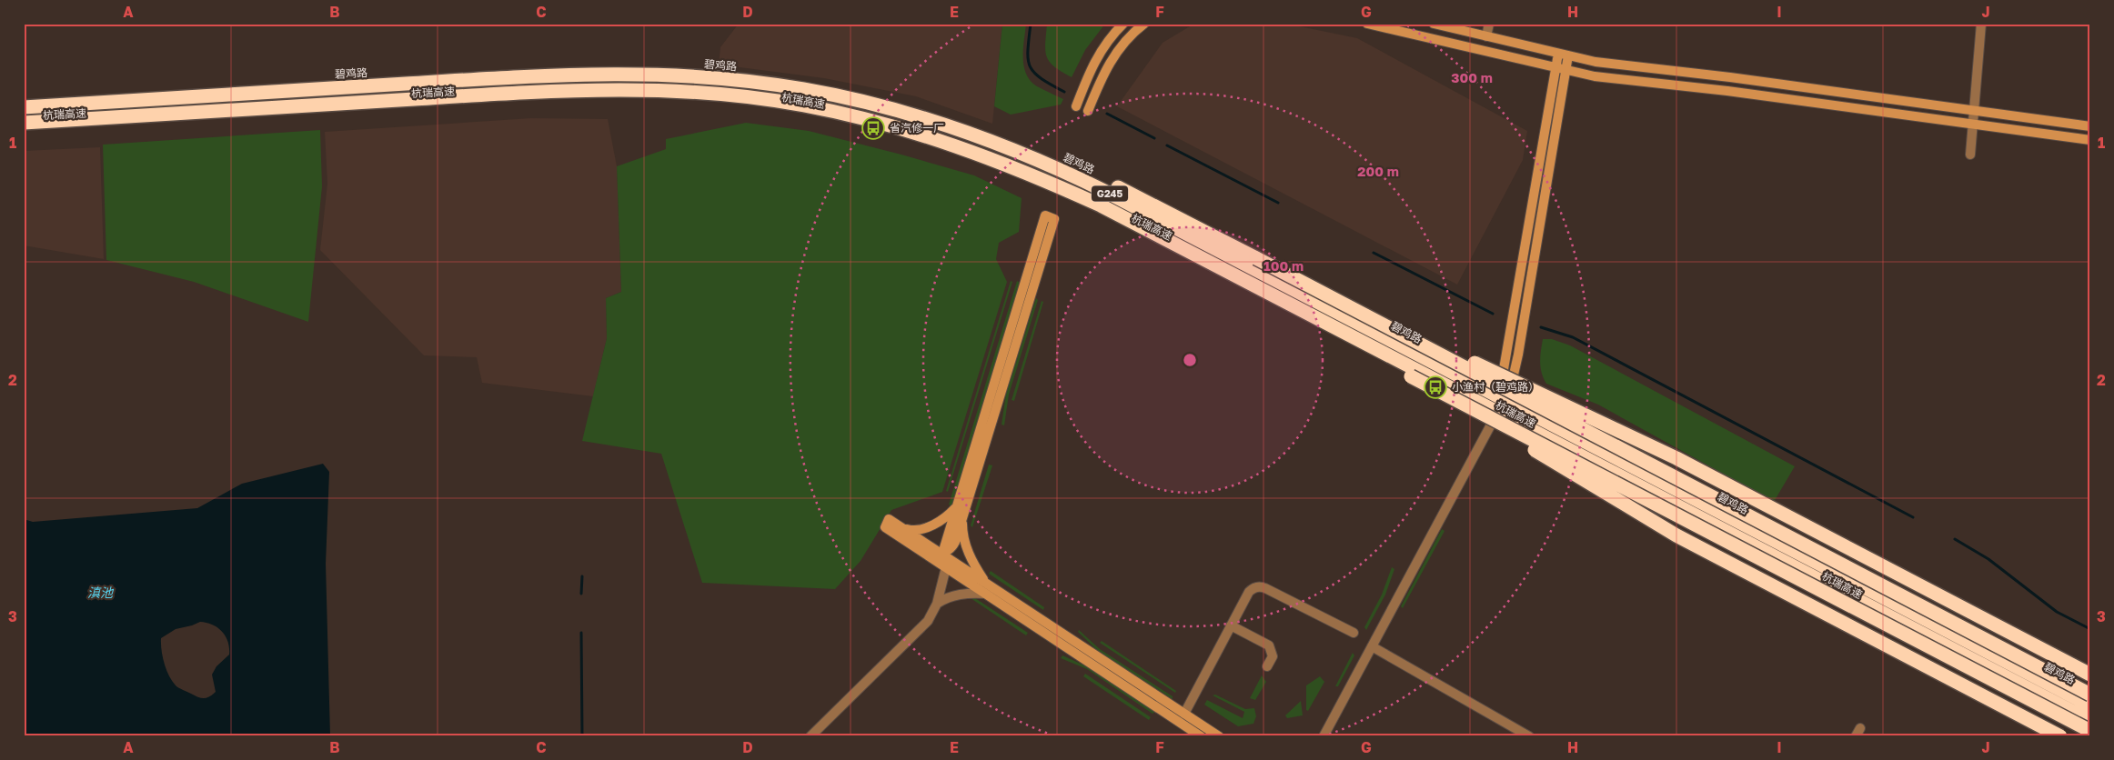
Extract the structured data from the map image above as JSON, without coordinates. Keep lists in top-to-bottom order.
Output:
{
  "streets": {
    "highway": ["碧鸡路", "杭瑞高速", "G245"]
  },
  "water": ["滇池"],
  "places": {
    "bus stop": ["省汽修一厂", "小渔村（碧鸡路）"]
  },
  "grid": {
    "columns": [
      "A",
      "B",
      "C",
      "D",
      "E",
      "F",
      "G",
      "H",
      "I",
      "J"
    ],
    "rows": ["1", "2", "3"]
  },
  "rings": ["300 m", "200 m", "100 m"]
}
